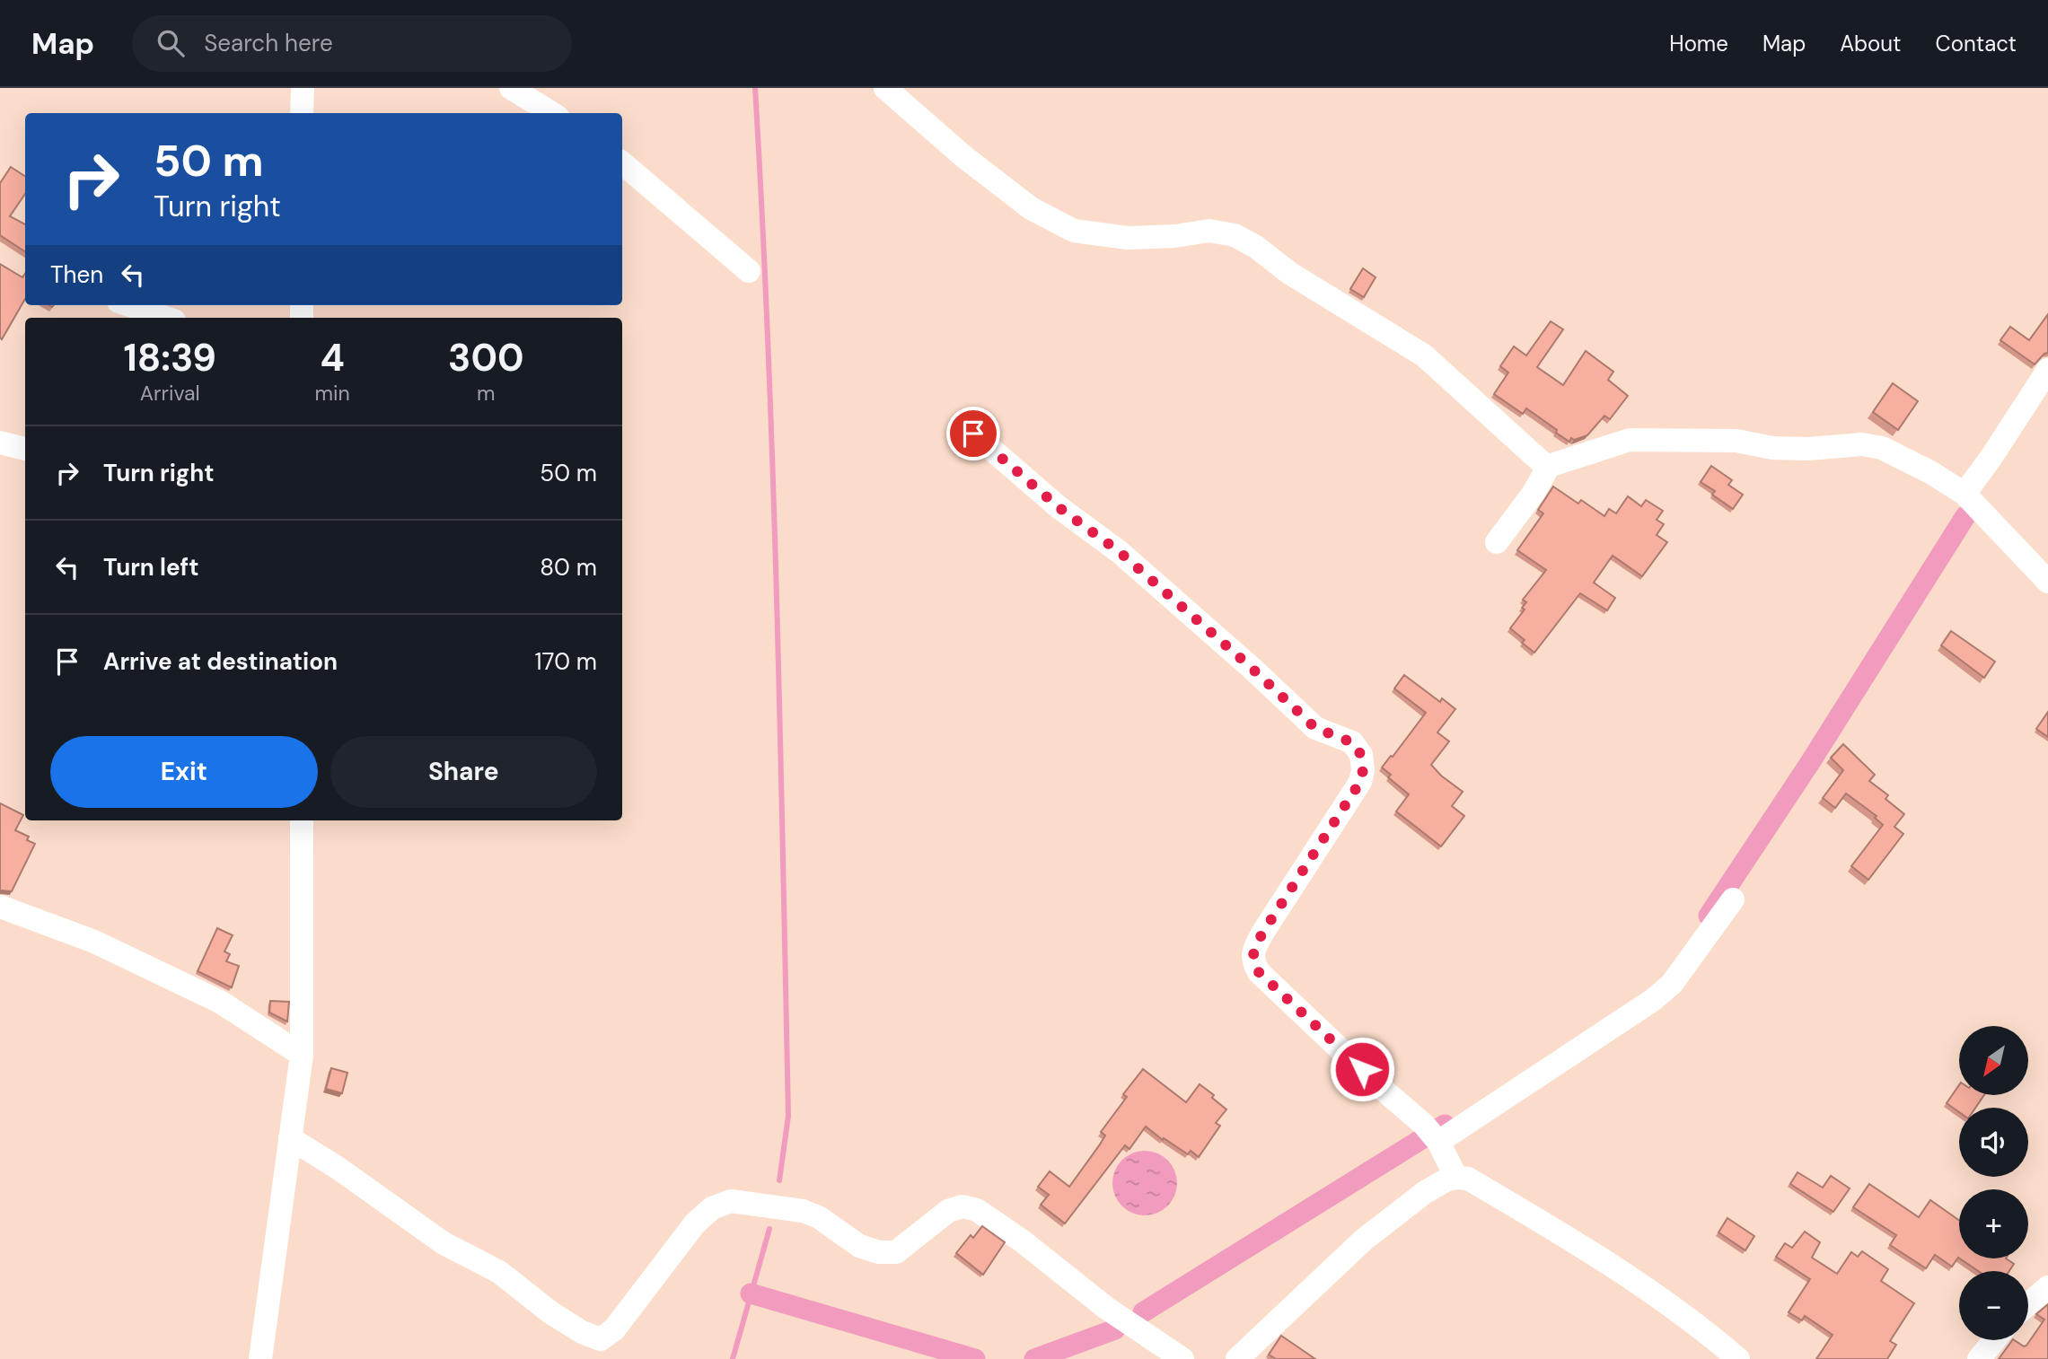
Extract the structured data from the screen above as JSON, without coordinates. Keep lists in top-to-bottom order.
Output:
{
  "north": "bottom left",
  "page": {
    "header": "Map",
    "search": "Search here",
    "nav": [
      "Home",
      "Map",
      "About",
      "Contact"
    ],
    "turn": ["50 m", "Turn right"],
    "then": "Then",
    "eta": [
      "18:39",
      "Arrival",
      "4",
      "min",
      "300",
      "m"
    ],
    "list": [
      {
        "name": "Turn right",
        "value": "50 m"
      },
      {
        "name": "Turn left",
        "value": "80 m"
      },
      {
        "name": "Arrive at destination",
        "value": "170 m"
      }
    ],
    "buttons": ["Exit", "Share"],
    "map_buttons": ["+", "−"]
  }
}
